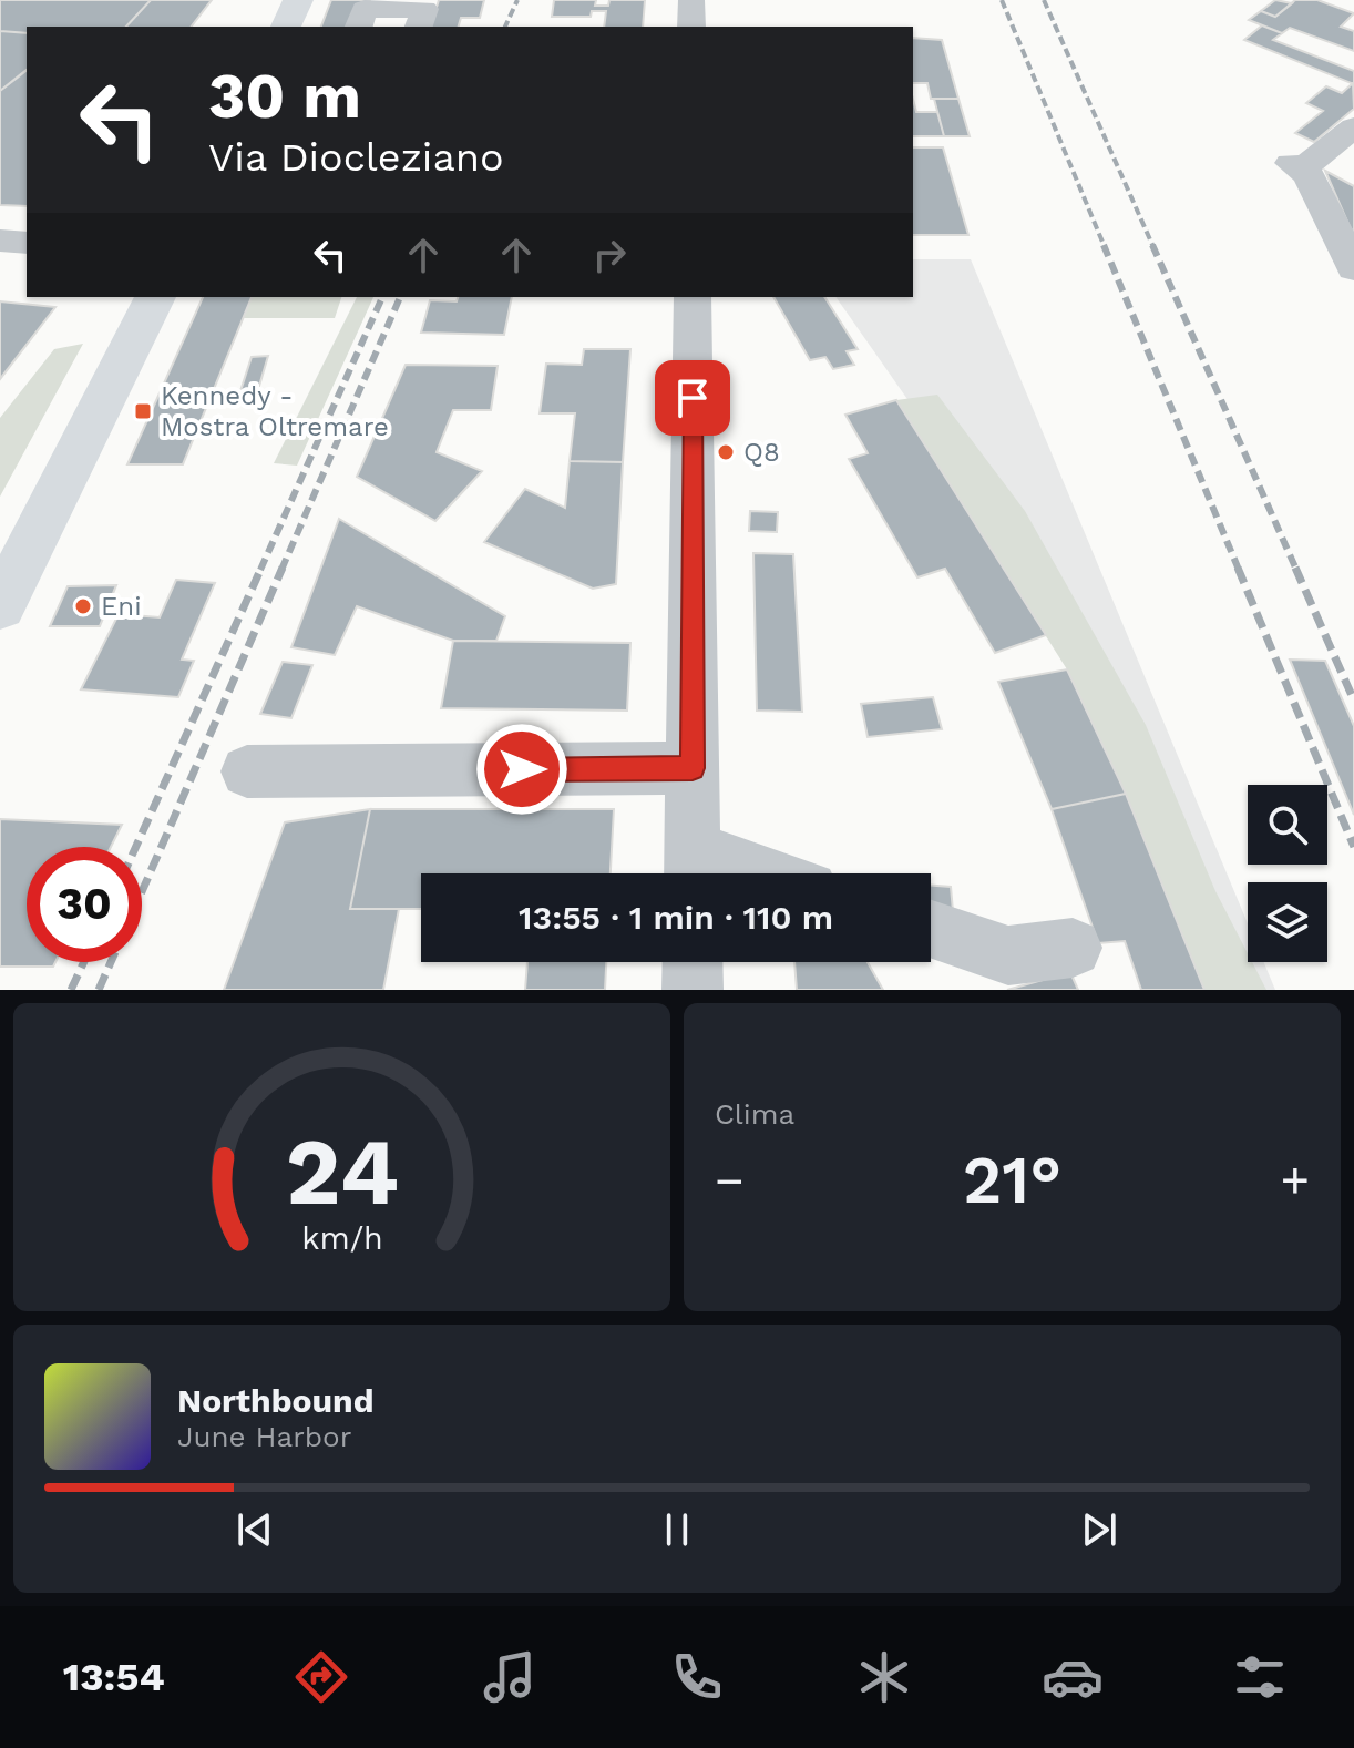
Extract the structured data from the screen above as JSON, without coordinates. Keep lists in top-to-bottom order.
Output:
{
  "places": {
    "transit": ["Kennedy - Mostra Oltremare"],
    "other": ["Q8", "Eni"]
  },
  "page": {
    "turn": ["30 m", "Via Diocleziano"],
    "limit": "30",
    "trip": "13:55 · 1 min · 110 m",
    "tile": "Clima",
    "heat": ["−", "21°", "+"],
    "song": ["Northbound", "June Harbor"],
    "tabs": "13:54",
    "gauge": ["24", "km/h"]
  }
}
